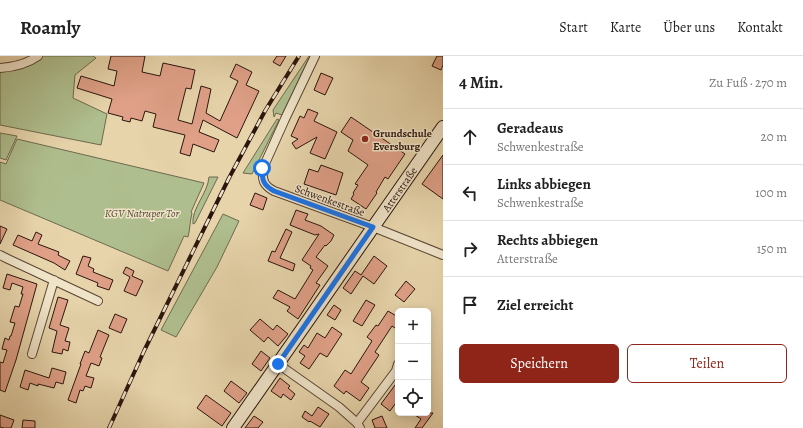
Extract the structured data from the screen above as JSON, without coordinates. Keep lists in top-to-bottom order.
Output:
{
  "streets": {
    "street": ["Atterstraße", "Schwenkestraße"]
  },
  "crossings": [
    ["Atterstraße", "Schwenkestraße"]
  ],
  "parks": ["KGV Natruper Tor"],
  "places": ["Grundschule Eversburg"],
  "page": {
    "header": "Roamly",
    "nav": [
      "Start",
      "Karte",
      "Über uns",
      "Kontakt"
    ],
    "heading": ["4 Min.", "Zu Fuß · 270 m"],
    "list": [
      ["Geradeaus", "Schwenkestraße", "20 m"],
      ["Links abbiegen", "Schwenkestraße", "100 m"],
      ["Rechts abbiegen", "Atterstraße", "150 m"],
      "Ziel erreicht"
    ],
    "map_buttons": ["+", "−"],
    "buttons": ["Speichern", "Teilen"]
  }
}
